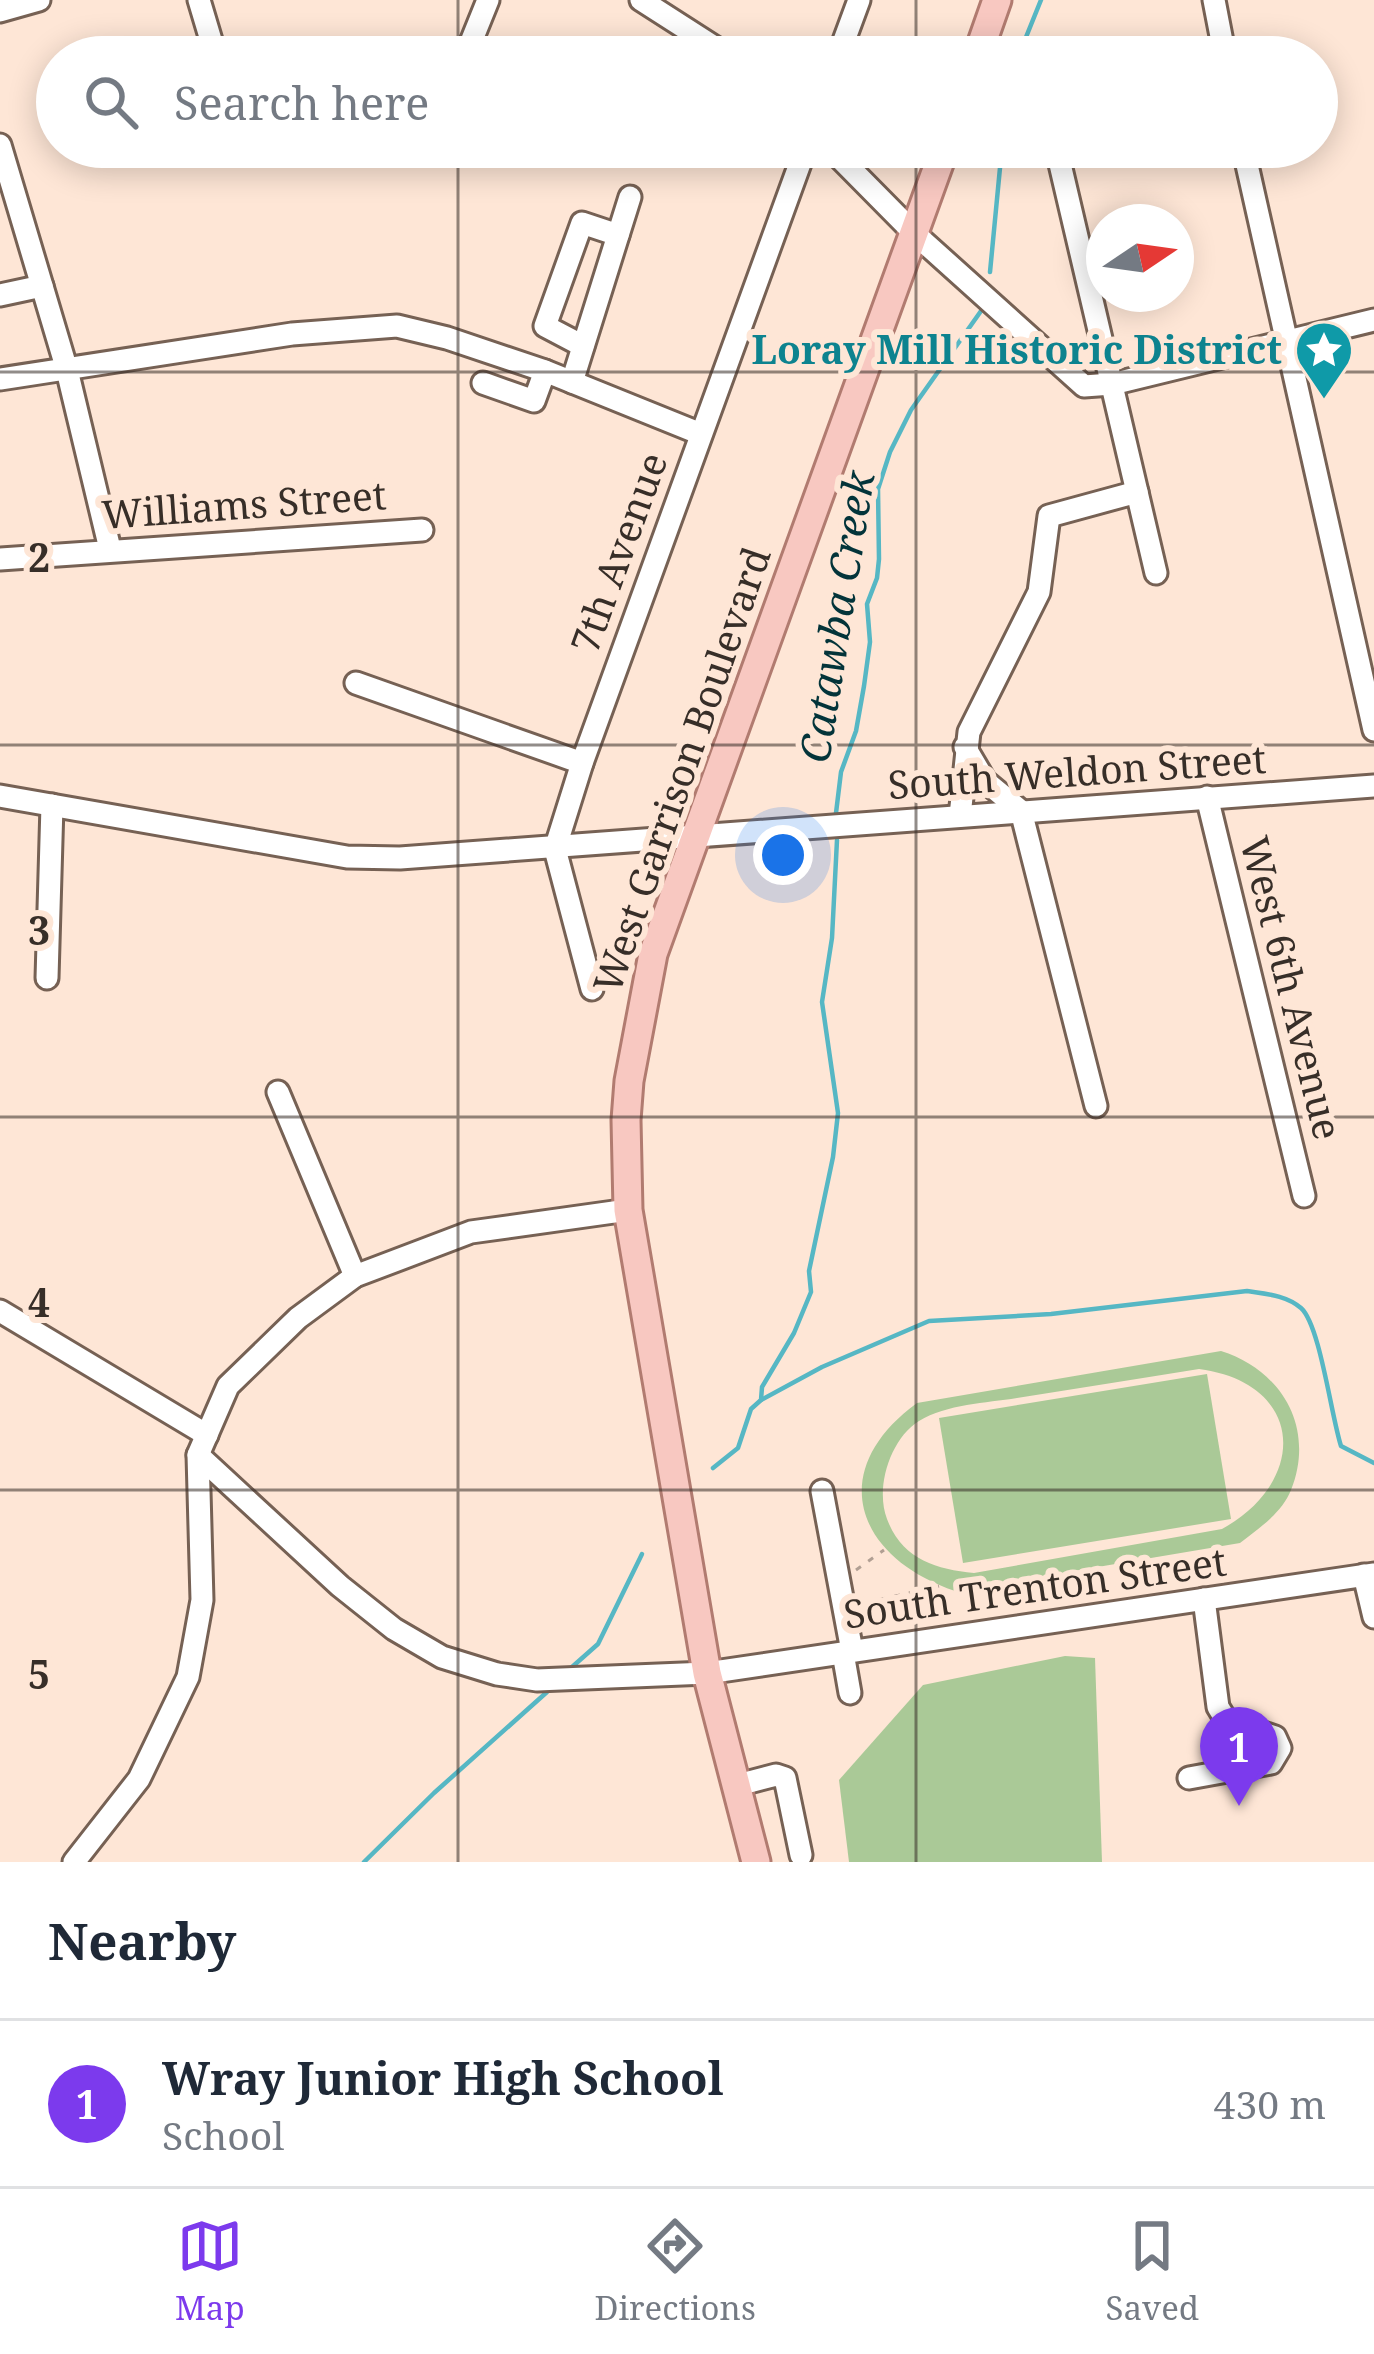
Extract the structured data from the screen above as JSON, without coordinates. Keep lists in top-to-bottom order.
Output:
{
  "streets": {
    "main road": ["West Garrison Boulevard"],
    "street": [
      "Williams Street",
      "7th Avenue",
      "South Weldon Street",
      "West 6th Avenue",
      "South Trenton Street"
    ]
  },
  "crossings": [
    ["7th Avenue", "South Weldon Street"],
    ["West Garrison Boulevard", "South Weldon Street"],
    ["West Garrison Boulevard", "South Trenton Street"],
    ["South Weldon Street", "West 6th Avenue"]
  ],
  "water": ["Catawba Creek"],
  "places": {
    "place": ["Loray Mill Historic District"]
  },
  "north": "right",
  "page": {
    "search": "Search here",
    "pins": "1",
    "heading": "Nearby",
    "list": [
      {
        "mark": "1",
        "name": "Wray Junior High School",
        "note": "School",
        "value": "430 m"
      }
    ],
    "nav": ["Map", "Directions", "Saved"]
  },
  "grid": {
    "rows": [
      "2",
      "3",
      "4",
      "5"
    ]
  }
}
